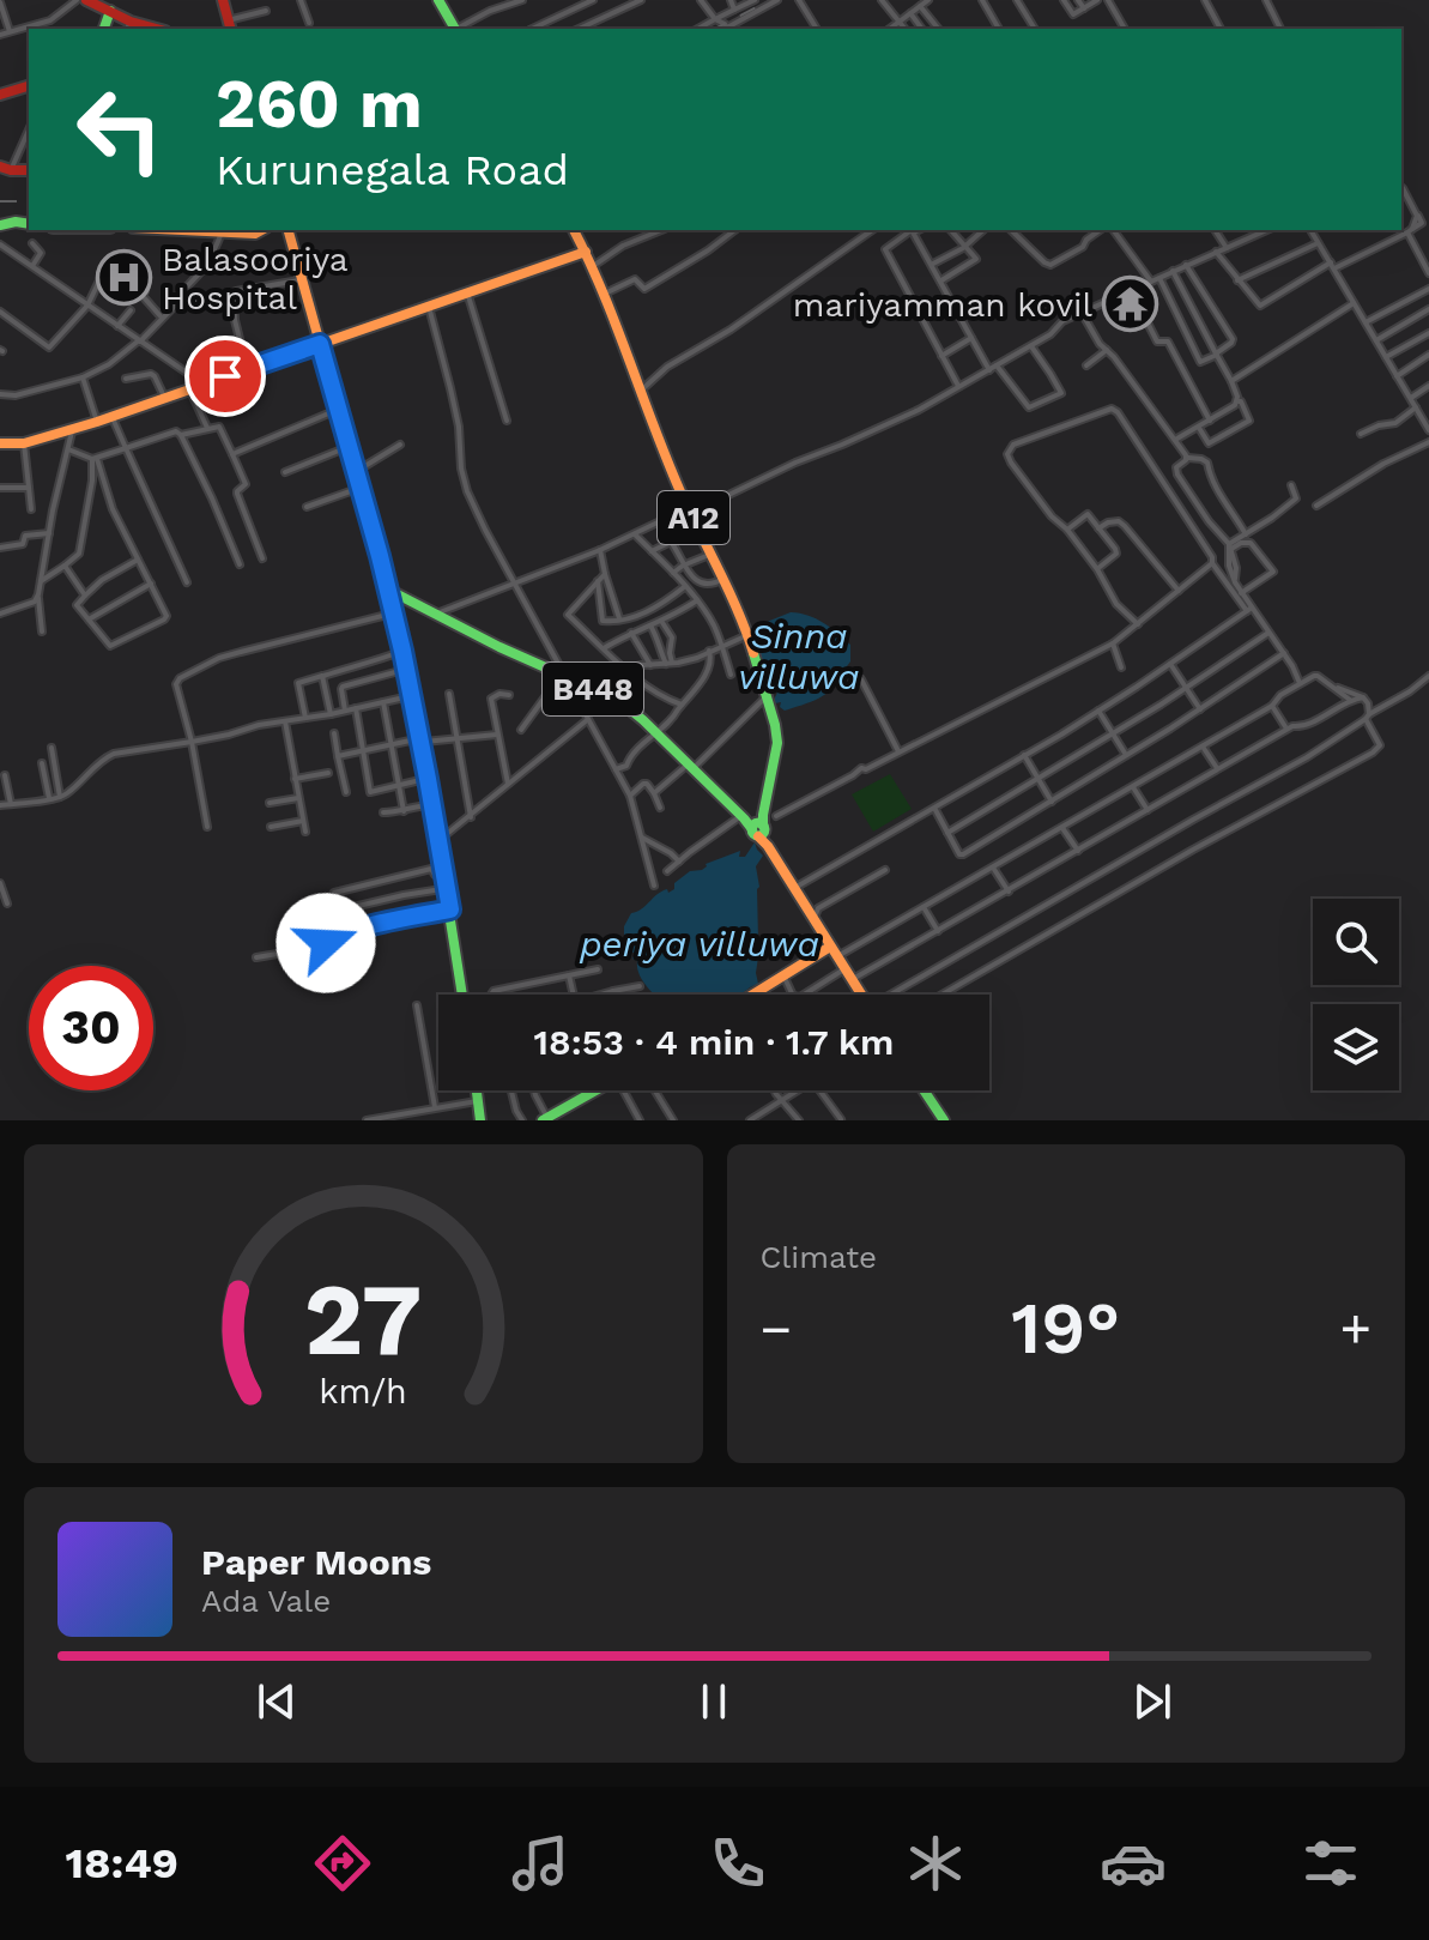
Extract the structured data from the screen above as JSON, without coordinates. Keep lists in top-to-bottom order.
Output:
{
  "streets": {
    "main road": ["A12", "B448"]
  },
  "crossings": [
    ["A12", "B448"]
  ],
  "water": ["Sinna villuwa", "periya villuwa"],
  "places": {
    "hospital": ["Balasooriya Hospital"],
    "temple": ["mariyamman kovil"]
  },
  "page": {
    "turn": ["260 m", "Kurunegala Road"],
    "limit": "30",
    "trip": "18:53 · 4 min · 1.7 km",
    "tile": "Climate",
    "heat": ["−", "19°", "+"],
    "song": ["Paper Moons", "Ada Vale"],
    "tabs": "18:49",
    "gauge": ["27", "km/h"]
  }
}
